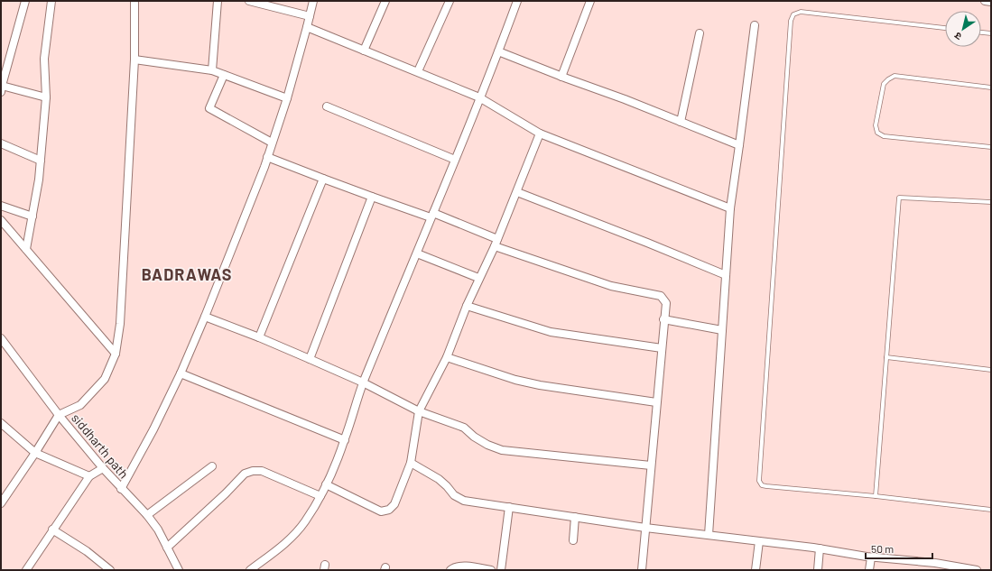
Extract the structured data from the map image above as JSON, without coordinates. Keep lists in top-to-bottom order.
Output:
{
  "streets": {
    "street": ["siddharth path"]
  },
  "districts": ["BADRAWAS"],
  "scale_bar": "50 m",
  "north": "bottom left"
}
